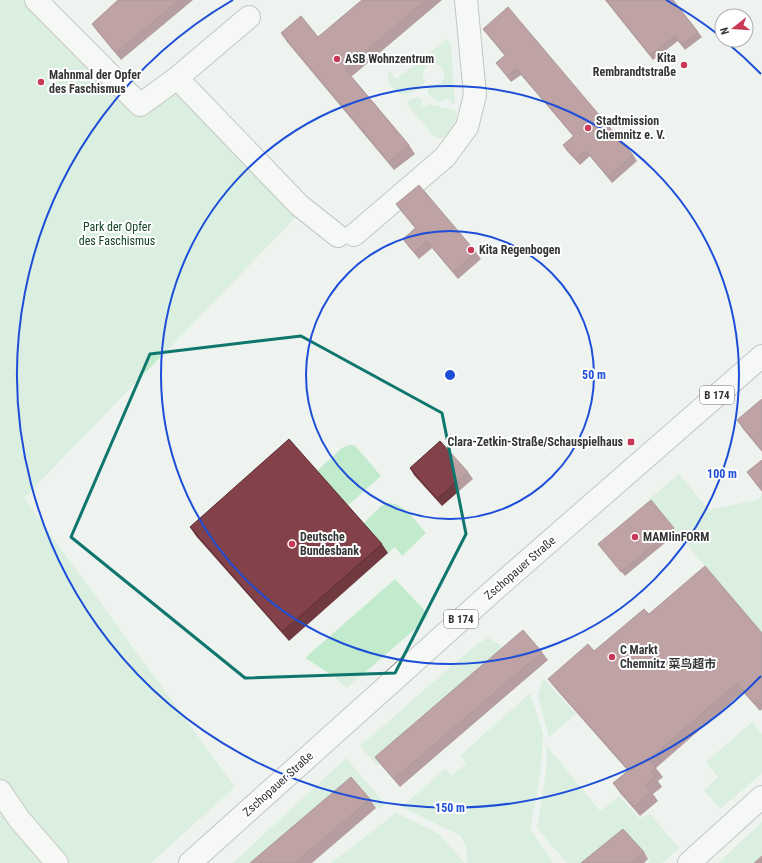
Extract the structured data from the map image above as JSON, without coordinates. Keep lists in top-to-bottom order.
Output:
{
  "streets": {
    "main road": ["B 174", "Zschopauer Straße"]
  },
  "parks": ["Park der Opfer des Faschismus"],
  "places": {
    "other": [
      "ASB Wohnzentrum",
      "Kita Rembrandtstraße",
      "Mahnmal der Opfer des Faschismus",
      "Stadtmission Chemnitz e. V.",
      "Kita Regenbogen",
      "MAMIinFORM",
      "Deutsche Bundesbank",
      "C Markt Chemnitz 菜鸟超市"
    ],
    "transit": ["Clara-Zetkin-Straße/Schauspielhaus"]
  },
  "north": "left",
  "rings": ["50 m", "100 m", "150 m"]
}
